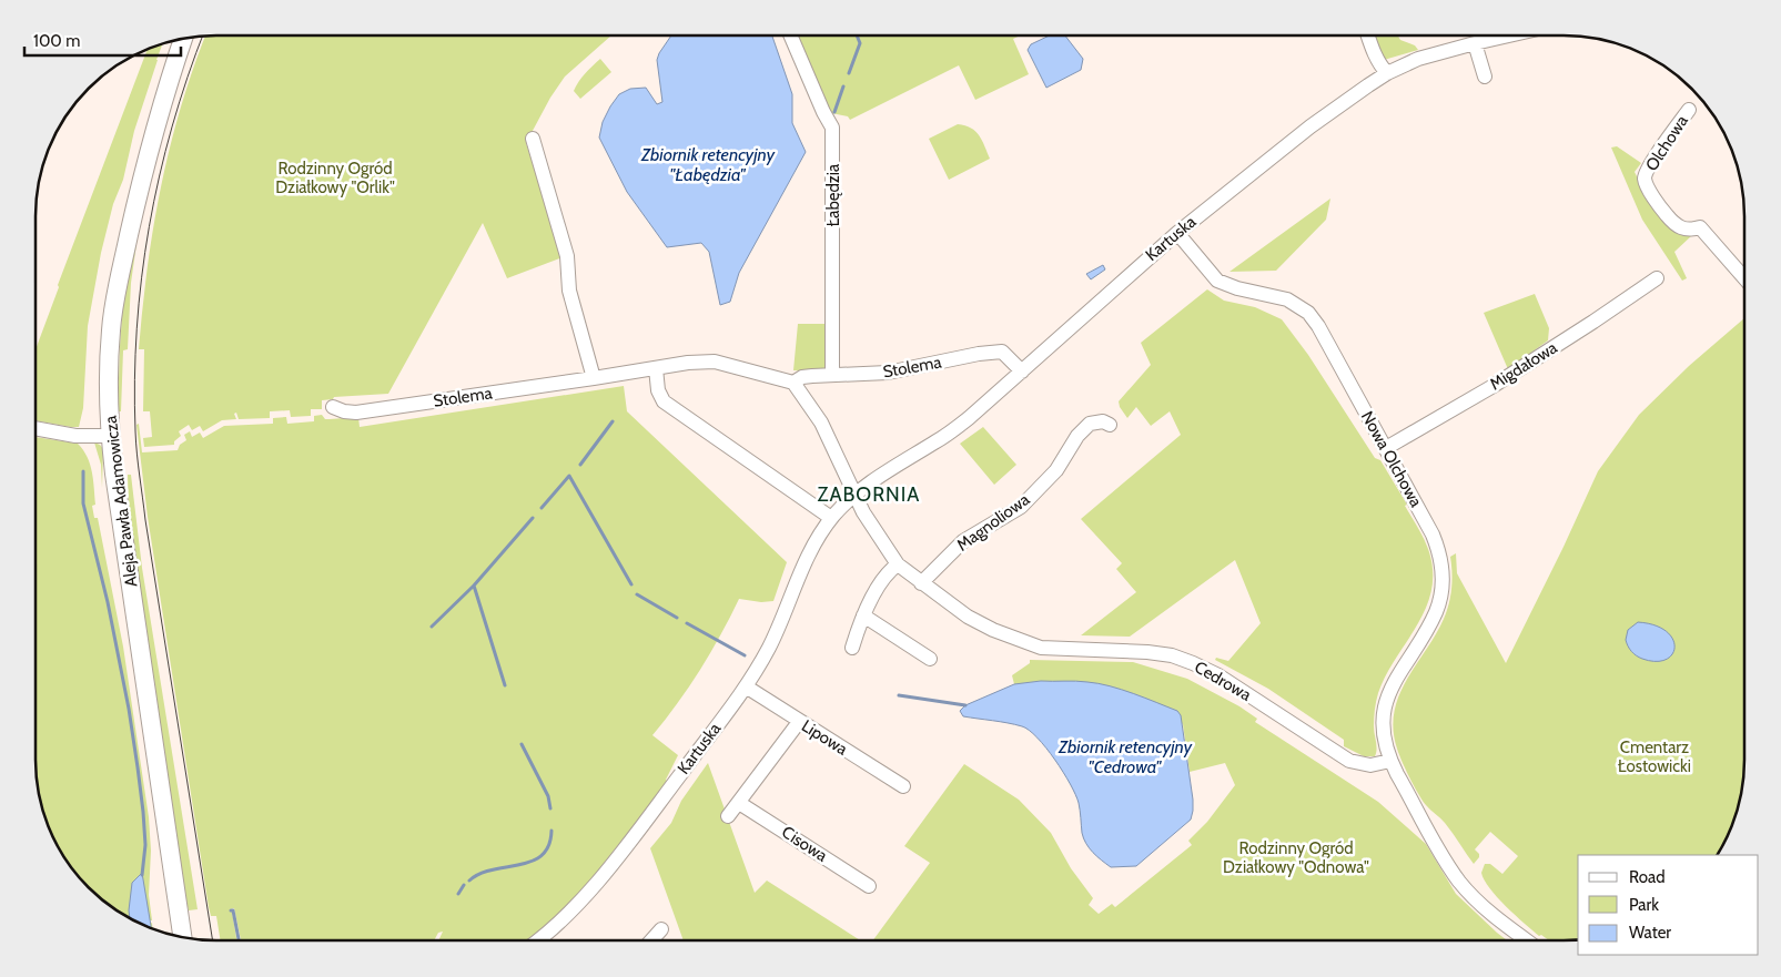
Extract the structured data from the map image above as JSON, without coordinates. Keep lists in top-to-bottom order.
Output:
{
  "streets": {
    "main road": ["Aleja Pawła Adamowicza"],
    "street": [
      "Olchowa",
      "Łabędzia",
      "Kartuska",
      "Migdałowa",
      "Stolema",
      "Nowa Olchowa",
      "Magnoliowa",
      "Cedrowa",
      "Lipowa",
      "Cisowa"
    ]
  },
  "crossings": [
    ["Łabędzia", "Stolema"],
    ["Kartuska", "Stolema"],
    ["Kartuska", "Nowa Olchowa"],
    ["Kartuska", "Cedrowa"],
    ["Kartuska", "Lipowa"],
    ["Migdałowa", "Nowa Olchowa"],
    ["Nowa Olchowa", "Cedrowa"],
    ["Magnoliowa", "Cedrowa"]
  ],
  "districts": ["ZABORNIA"],
  "water": ["Zbiornik retencyjny \"Łabędzia\"", "Zbiornik retencyjny \"Cedrowa\""],
  "parks": ["Rodzinny Ogród Działkowy \"Orlik\"", "Cmentarz Łostowicki", "Rodzinny Ogród Działkowy \"Odnowa\""],
  "legend": ["Road", "Park", "Water"],
  "scale_bar": "100 m"
}
